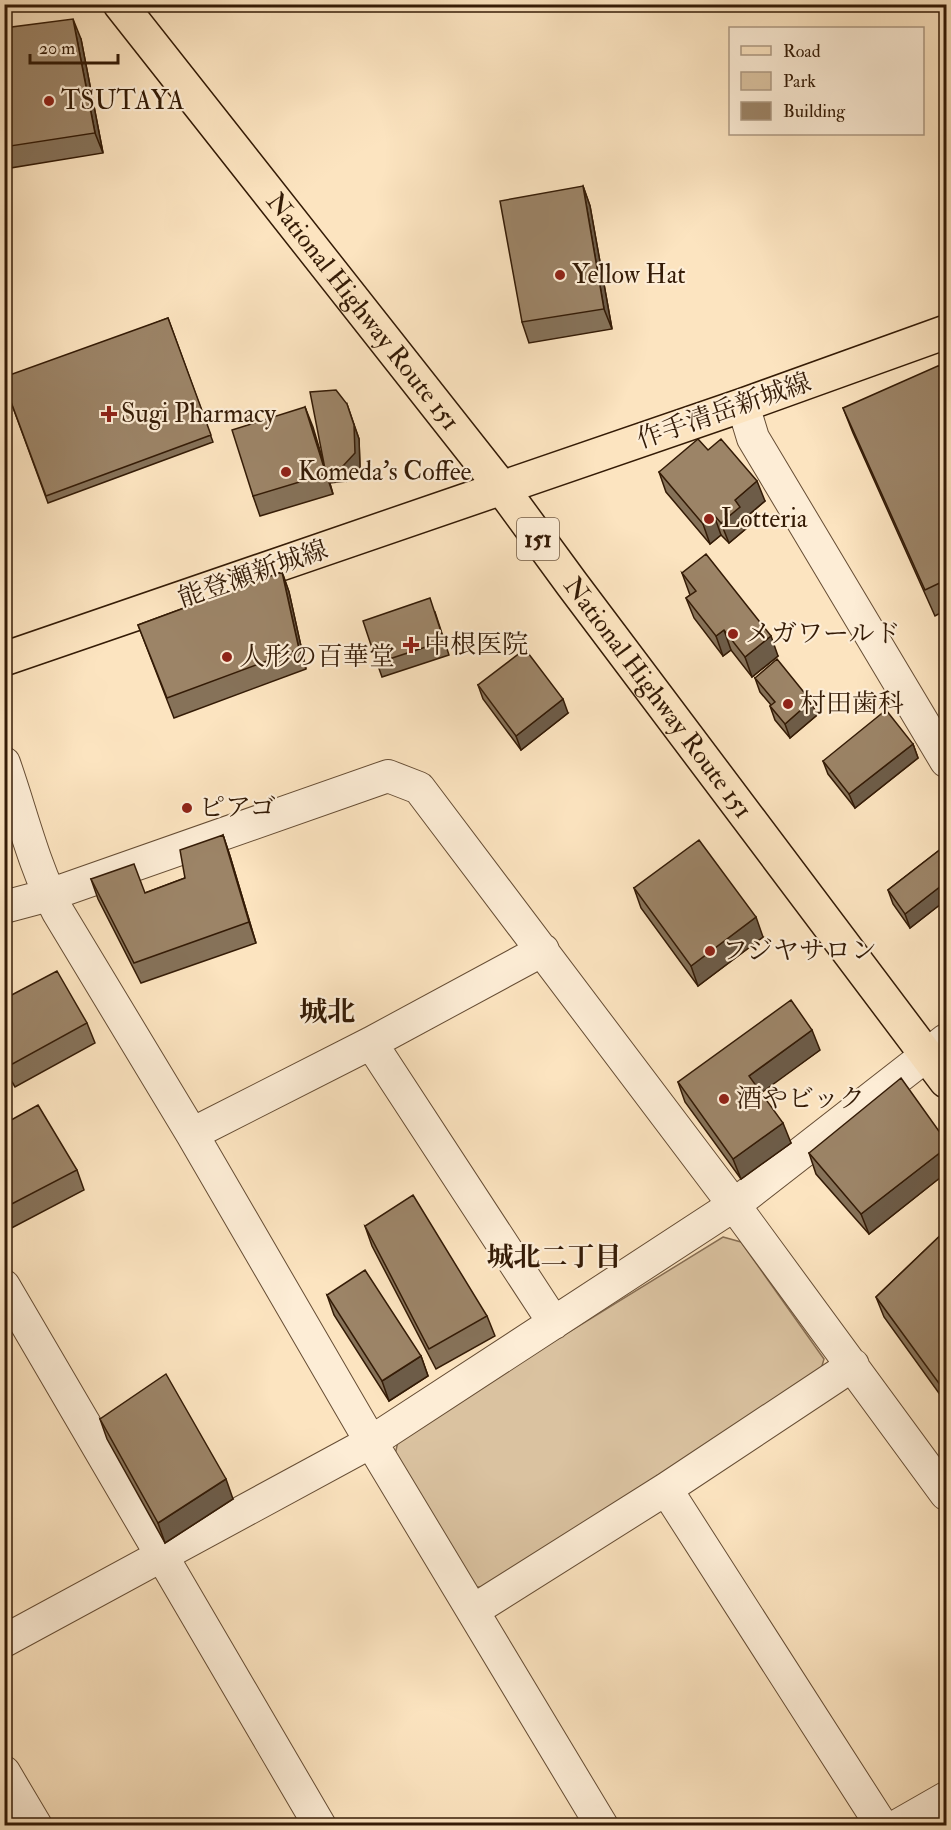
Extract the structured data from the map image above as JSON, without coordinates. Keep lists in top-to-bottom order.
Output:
{
  "streets": {
    "main road": [
      "National Highway Route 151",
      "作手清岳新城線",
      "151",
      "能登瀬新城線"
    ]
  },
  "crossings": [
    ["National Highway Route 151", "作手清岳新城線"],
    ["National Highway Route 151", "能登瀬新城線"],
    ["作手清岳新城線", "能登瀬新城線"]
  ],
  "districts": ["城北", "城北二丁目"],
  "places": {
    "other": [
      "TSUTAYA",
      "Yellow Hat",
      "Komeda's Coffee",
      "Lotteria",
      "メガワールド",
      "人形の百華堂",
      "村田歯科",
      "ピアゴ",
      "フジヤサロン",
      "酒やビック"
    ],
    "health": ["Sugi Pharmacy", "中根医院"]
  },
  "legend": ["Road", "Park", "Building"],
  "scale_bar": "20 m"
}
